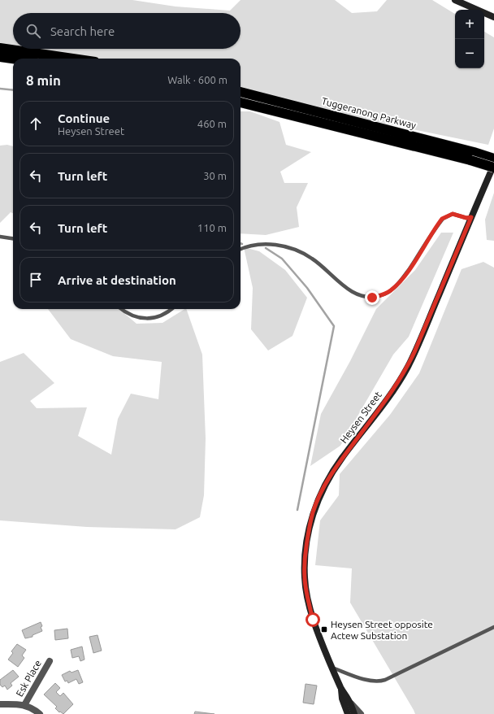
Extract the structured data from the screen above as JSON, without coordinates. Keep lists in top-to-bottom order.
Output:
{
  "streets": {
    "highway": ["Tuggeranong Parkway"],
    "main road": ["Heysen Street"],
    "street": ["Esk Place"]
  },
  "places": {
    "transit": ["Heysen Street opposite Actew Substation"]
  },
  "page": {
    "map_buttons": ["+", "−"],
    "search": "Search here",
    "heading": ["8 min", "Walk · 600 m"],
    "list": [
      ["Continue", "Heysen Street", "460 m"],
      ["Turn left", "30 m"],
      ["Turn left", "110 m"],
      "Arrive at destination"
    ]
  }
}
